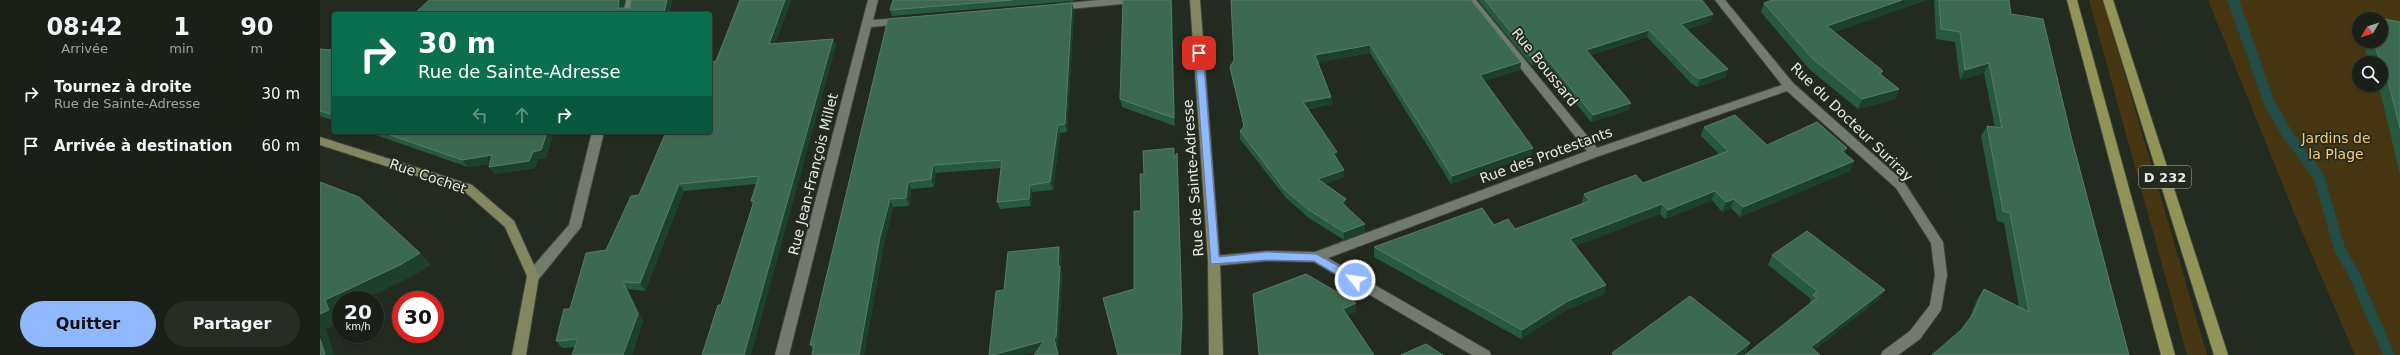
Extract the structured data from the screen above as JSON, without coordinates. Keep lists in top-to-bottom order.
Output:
{
  "streets": {
    "main road": ["Rue Cochet", "D 232", "Rue de Sainte-Adresse"],
    "street": [
      "Rue Boussard",
      "Rue du Docteur Suriray",
      "Rue des Protestants",
      "Rue Jean-François Millet"
    ]
  },
  "crossings": [
    ["Rue Boussard", "Rue des Protestants"],
    ["Rue du Docteur Suriray", "Rue des Protestants"]
  ],
  "parks": ["Jardins de la Plage"],
  "north": "bottom left",
  "page": {
    "eta": [
      "08:42",
      "Arrivée",
      "1",
      "min",
      "90",
      "m"
    ],
    "turn": ["30 m", "Rue de Sainte-Adresse"],
    "list": [
      {
        "name": "Tournez à droite",
        "note": "Rue de Sainte-Adresse",
        "value": "30 m"
      },
      {
        "name": "Arrivée à destination",
        "value": "60 m"
      }
    ],
    "speed": "20 km/h",
    "limit": "30",
    "buttons": ["Quitter", "Partager"]
  }
}
